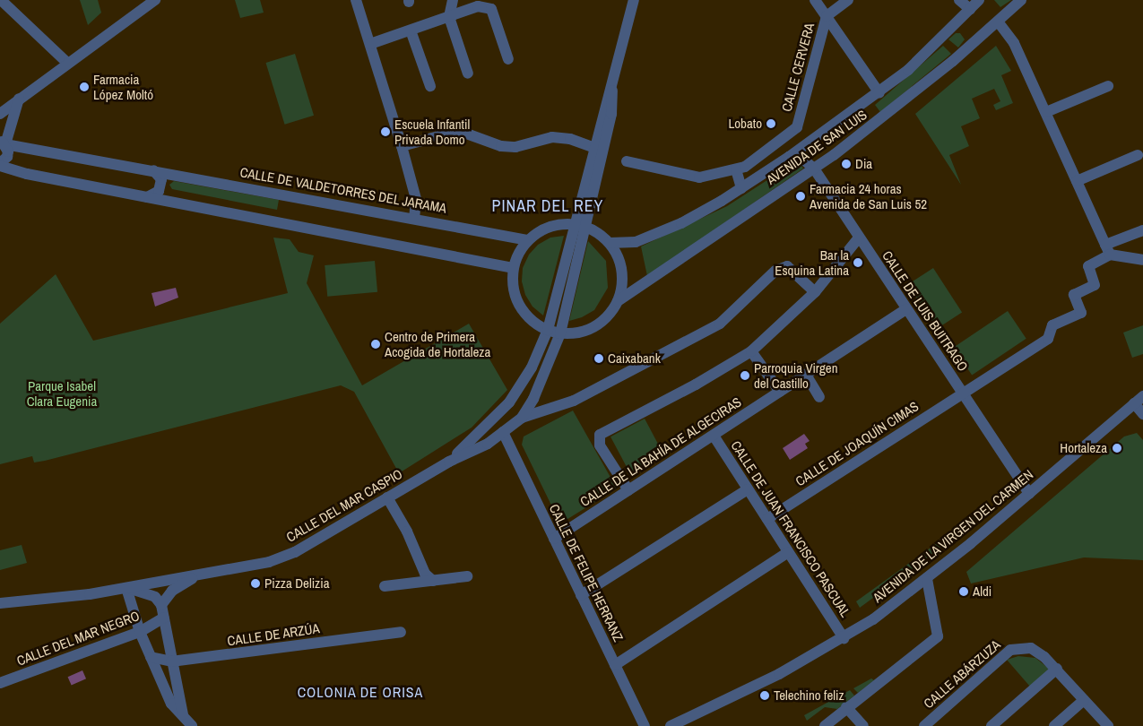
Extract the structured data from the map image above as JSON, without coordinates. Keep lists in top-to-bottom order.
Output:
{
  "streets": {
    "street": [
      "CALLE CERVERA",
      "AVENIDA DE SAN LUIS",
      "CALLE DE VALDETORRES DEL JARAMA",
      "CALLE DE LUIS BUITRAGO",
      "CALLE DE JOAQUÍN CIMAS",
      "CALLE DE LA BAHÍA DE ALGECIRAS",
      "CALLE DEL MAR CASPIO",
      "CALLE DE JUAN FRANCISCO PASCUAL",
      "AVENIDA DE LA VIRGEN DEL CARMEN",
      "CALLE DE FELIPE HERRANZ",
      "CALLE DE ARZÚA",
      "CALLE DEL MAR NEGRO",
      "CALLE ABÁRZUZA"
    ]
  },
  "crossings": [
    ["AVENIDA DE SAN LUIS", "CALLE DE LUIS BUITRAGO"],
    ["CALLE DE LUIS BUITRAGO", "CALLE DE JOAQUÍN CIMAS"],
    ["CALLE DE LUIS BUITRAGO", "CALLE DE LA BAHÍA DE ALGECIRAS"],
    ["CALLE DE LUIS BUITRAGO", "AVENIDA DE LA VIRGEN DEL CARMEN"],
    ["CALLE DE JOAQUÍN CIMAS", "CALLE DE JUAN FRANCISCO PASCUAL"],
    ["CALLE DE LA BAHÍA DE ALGECIRAS", "CALLE DE JUAN FRANCISCO PASCUAL"],
    ["CALLE DE LA BAHÍA DE ALGECIRAS", "CALLE DE FELIPE HERRANZ"],
    ["CALLE DEL MAR CASPIO", "CALLE DE FELIPE HERRANZ"],
    ["CALLE DE JUAN FRANCISCO PASCUAL", "AVENIDA DE LA VIRGEN DEL CARMEN"]
  ],
  "districts": ["PINAR DEL REY", "COLONIA DE ORISA"],
  "parks": ["Parque Isabel Clara Eugenia"],
  "places": [
    "Farmacia López Moltó",
    "Lobato",
    "Escuela Infantil Privada Domo",
    "Dia",
    "Farmacia 24 horas Avenida de San Luis 52",
    "Bar la Esquina Latina",
    "Centro de Primera Acogida de Hortaleza",
    "Caixabank",
    "Parroquia Virgen del Castillo",
    "Hortaleza",
    "Pizza Delizia",
    "Aldi",
    "Telechino feliz"
  ]
}
